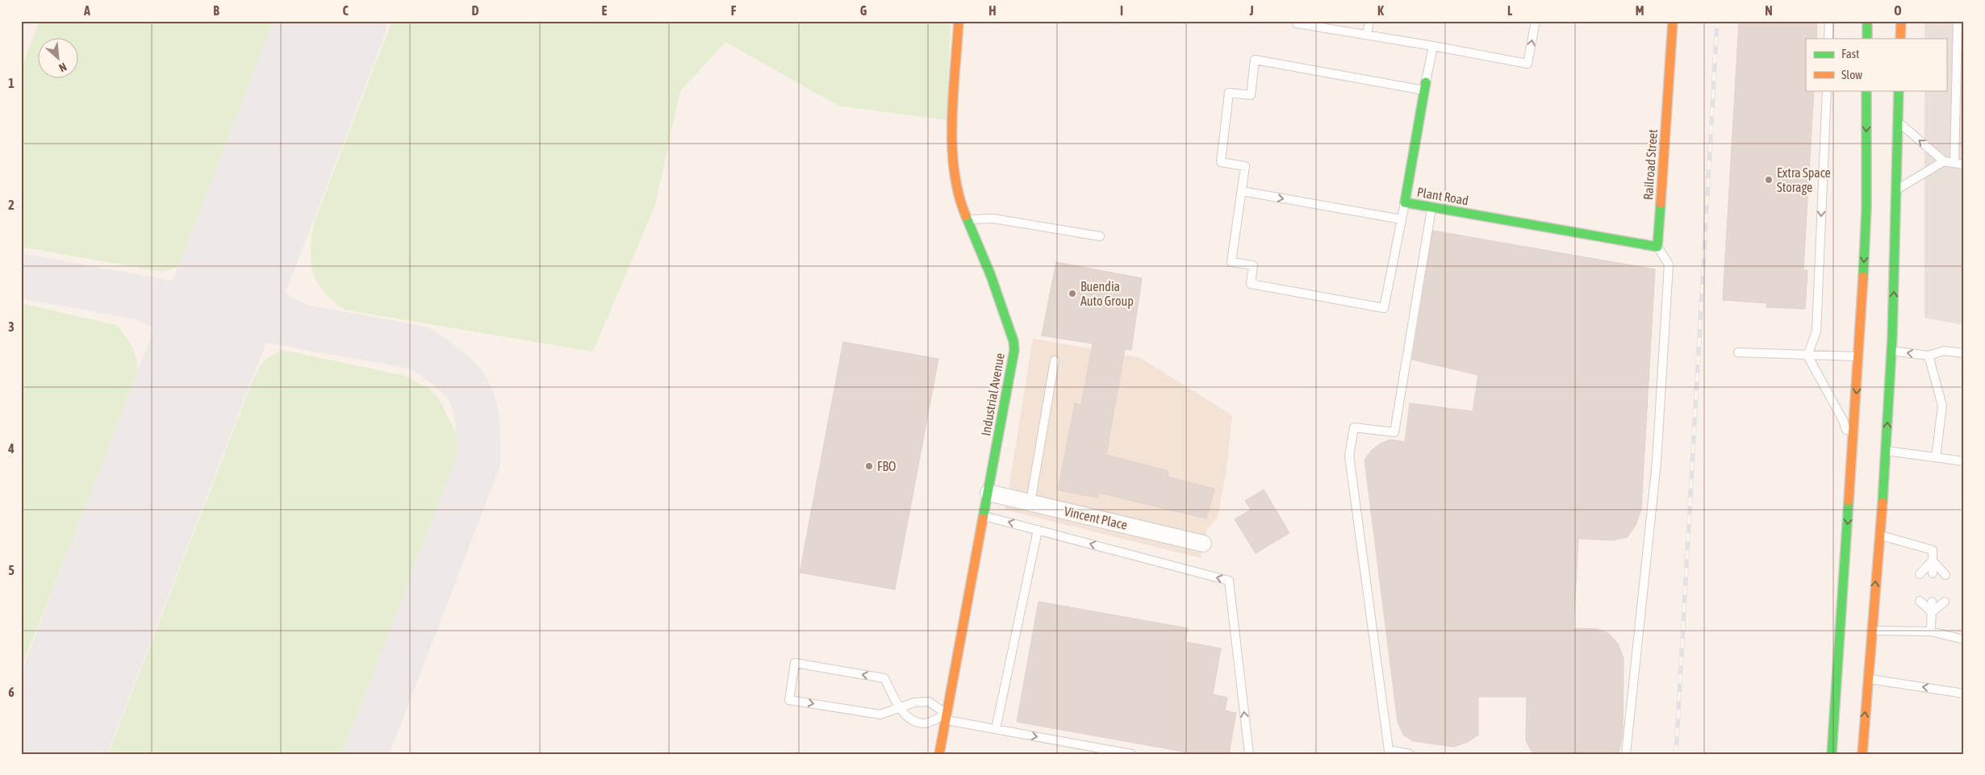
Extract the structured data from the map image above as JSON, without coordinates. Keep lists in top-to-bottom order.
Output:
{
  "streets": {
    "main road": ["Railroad Street", "Plant Road", "Industrial Avenue"],
    "street": ["Vincent Place"]
  },
  "crossings": [
    ["Railroad Street", "Plant Road"],
    ["Industrial Avenue", "Vincent Place"]
  ],
  "places": ["Extra Space Storage", "Buendia Auto Group", "FBO"],
  "legend": ["Fast", "Slow"],
  "north": "bottom right",
  "grid": {
    "columns": [
      "A",
      "B",
      "C",
      "D",
      "E",
      "F",
      "G",
      "H",
      "I",
      "J",
      "K",
      "L",
      "M",
      "N",
      "O"
    ],
    "rows": [
      "1",
      "2",
      "3",
      "4",
      "5",
      "6"
    ]
  }
}
